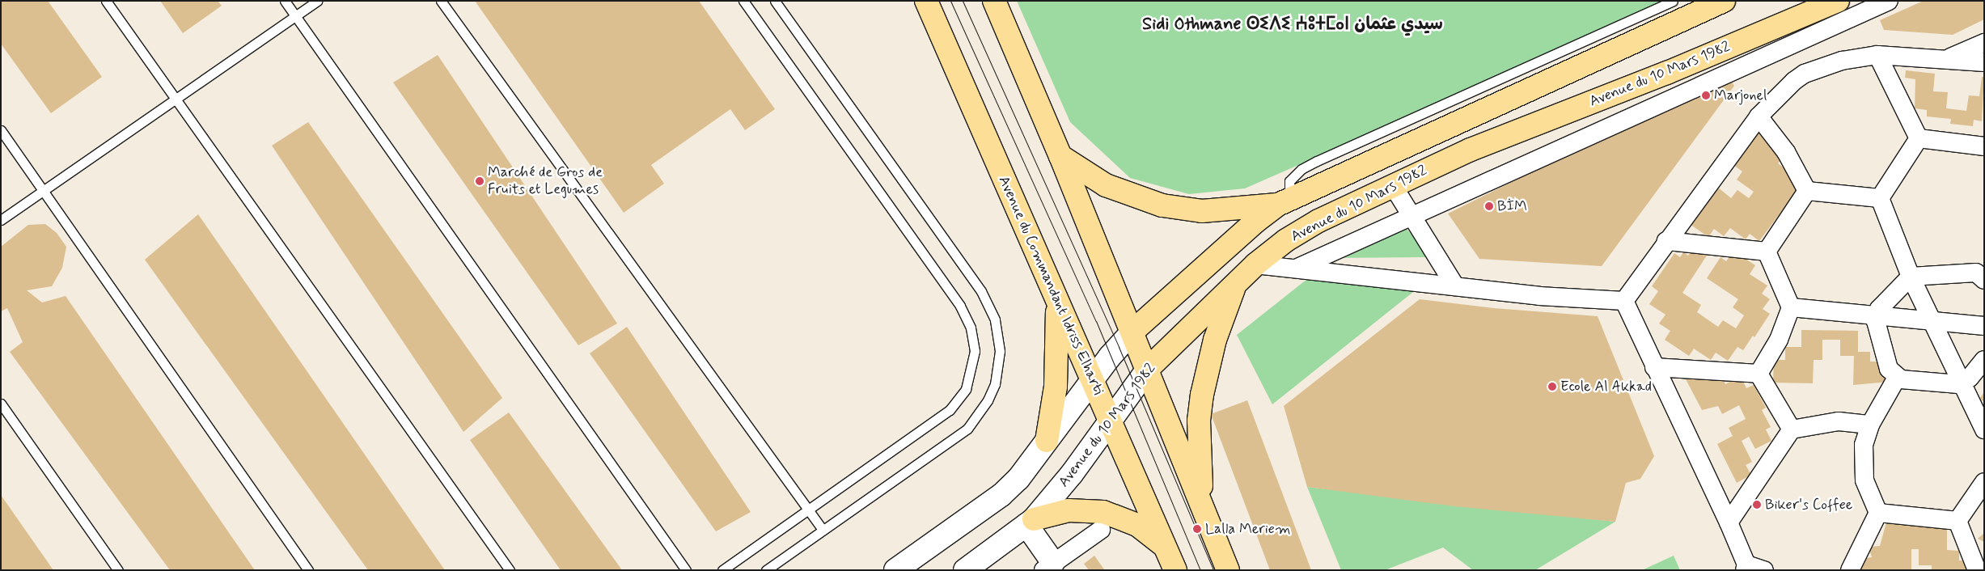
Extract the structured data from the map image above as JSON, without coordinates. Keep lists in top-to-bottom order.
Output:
{
  "streets": {
    "main road": ["Avenue du 10 Mars 1982", "Avenue du Commandant Idriss Elharti"]
  },
  "crossings": [
    ["Avenue du 10 Mars 1982", "Avenue du Commandant Idriss Elharti"]
  ],
  "districts": ["Sidi Othmane ⵙⵉⴷⵉ ⵄⵓⵜⵎⴰⵏ سيدي عثمان"],
  "places": [
    "Marjonel",
    "Marché de Gros de Fruits et Legumes",
    "BİM",
    "Ecole Al Akkad",
    "Biker's Coffee",
    "Lalla Meriem"
  ]
}
